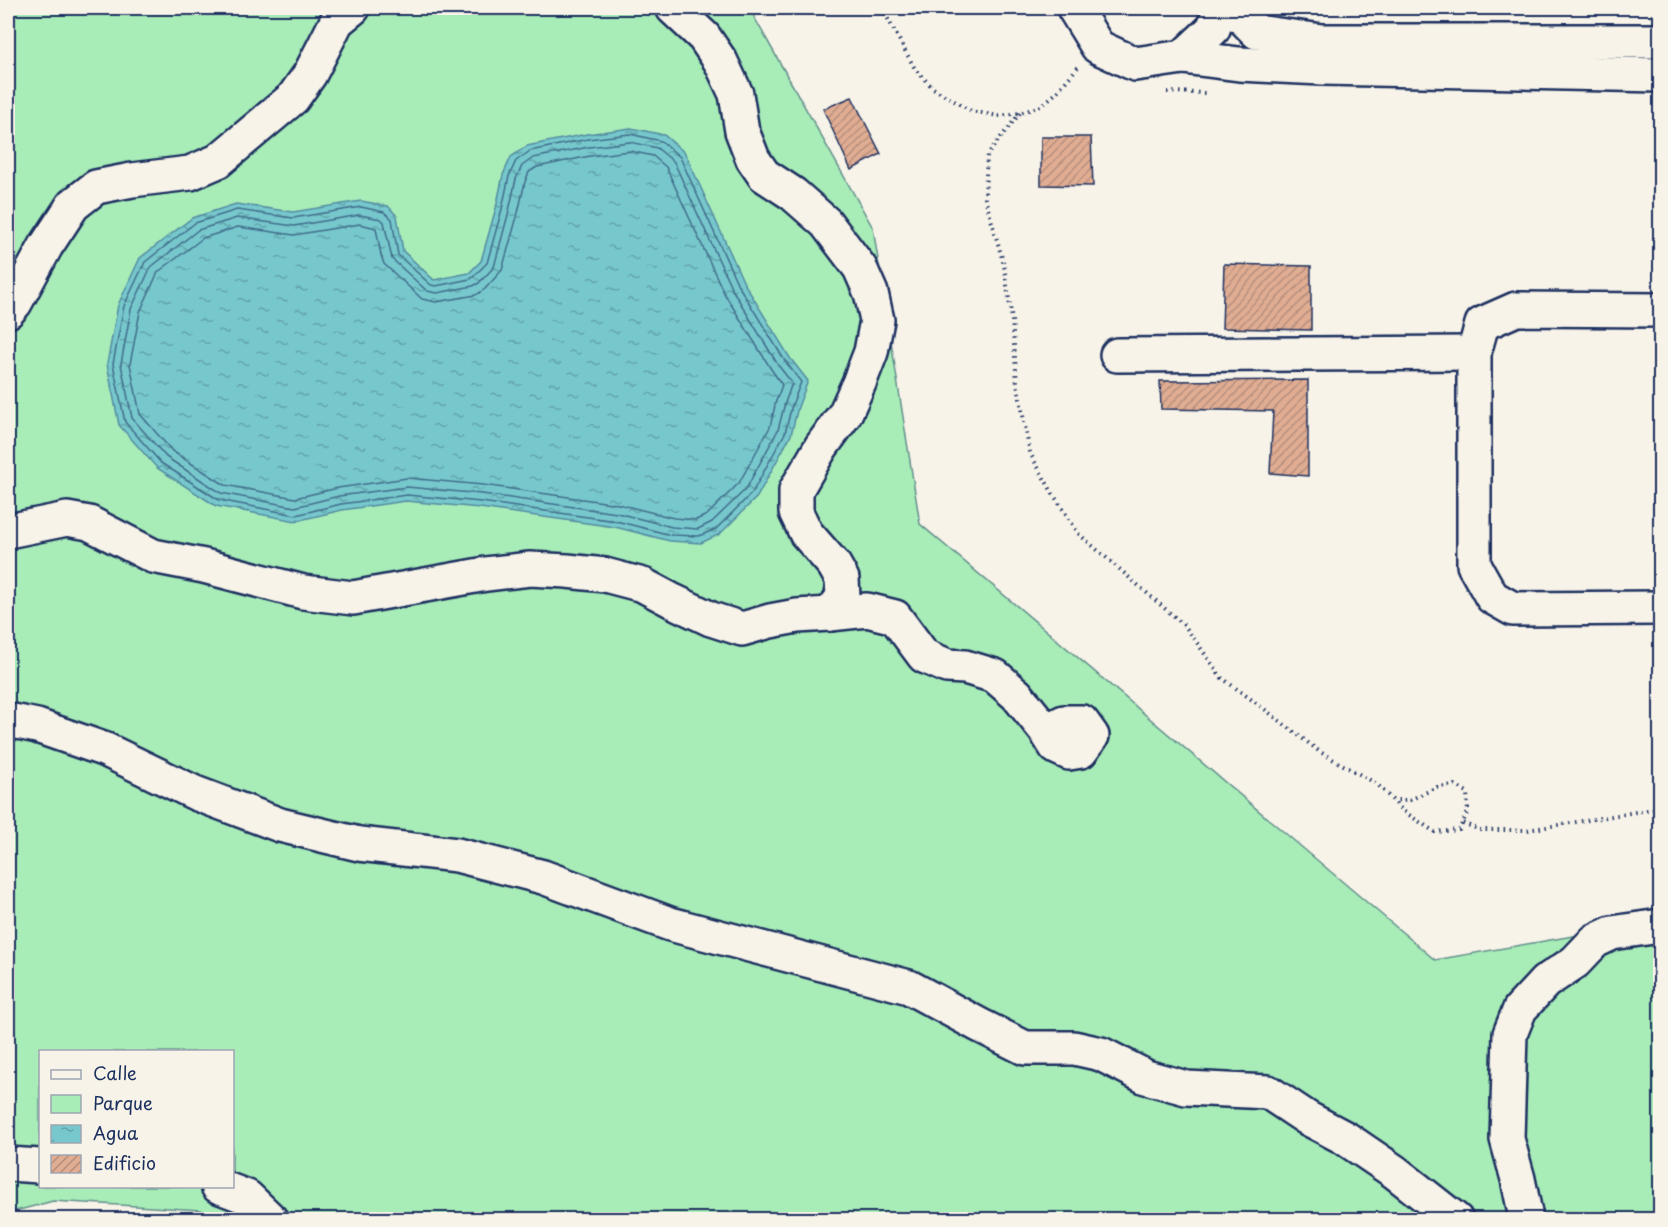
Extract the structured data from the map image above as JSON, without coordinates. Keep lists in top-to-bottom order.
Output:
{
  "legend": [
    "Calle",
    "Parque",
    "Agua",
    "Edificio"
  ]
}
